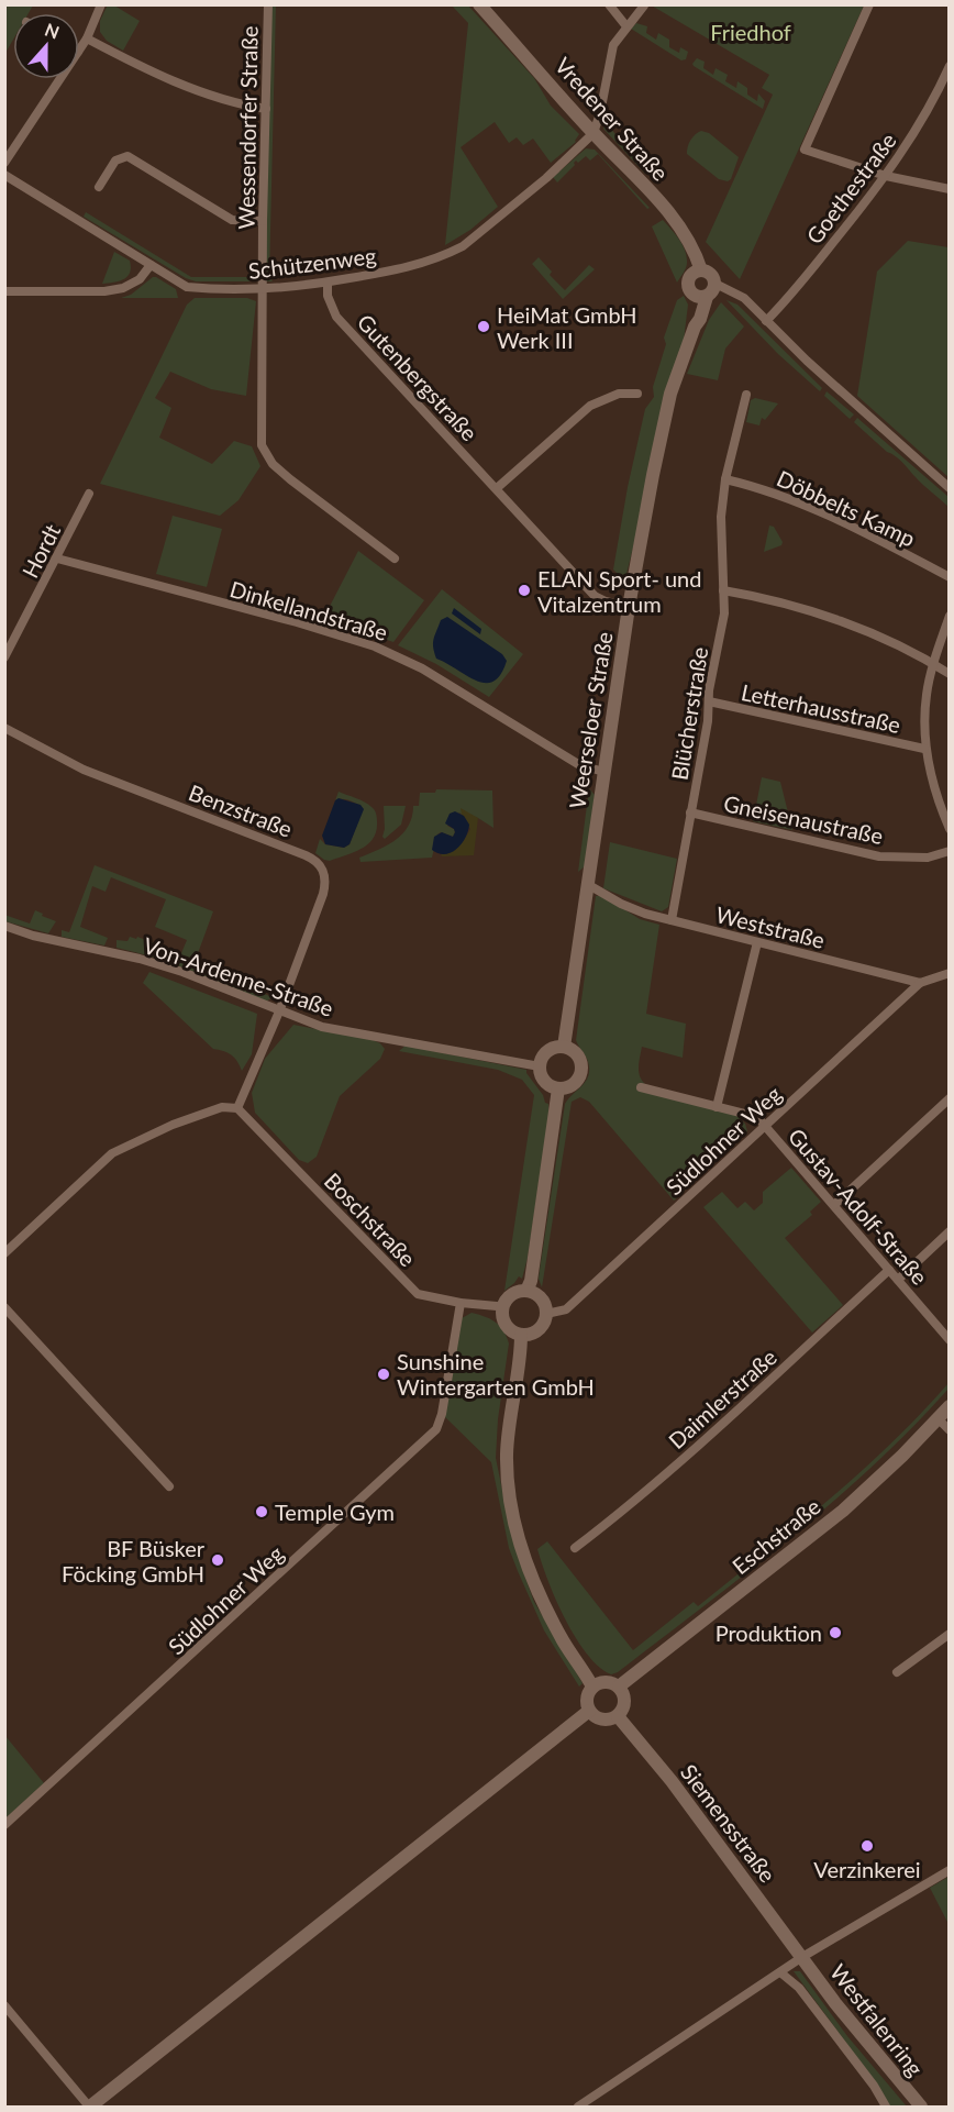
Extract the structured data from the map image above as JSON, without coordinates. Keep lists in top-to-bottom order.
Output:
{
  "streets": {
    "street": [
      "Vredener Straße",
      "Wessendorfer Straße",
      "Goethestraße",
      "Schützenweg",
      "Gutenbergstraße",
      "Döbbelts Kamp",
      "Hordt",
      "Dinkellandstraße",
      "Letterhausstraße",
      "Blücherstraße",
      "Weerseloer Straße",
      "Benzstraße",
      "Gneisenaustraße",
      "Weststraße",
      "Von-Ardenne-Straße",
      "Südlohner Weg",
      "Gustav-Adolf-Straße",
      "Boschstraße",
      "Daimlerstraße",
      "Eschstraße",
      "Siemensstraße",
      "Westfalenring"
    ]
  },
  "crossings": [
    ["Vredener Straße", "Schützenweg"],
    ["Vredener Straße", "Weerseloer Straße"],
    ["Wessendorfer Straße", "Schützenweg"],
    ["Schützenweg", "Gutenbergstraße"],
    ["Gutenbergstraße", "Weerseloer Straße"],
    ["Döbbelts Kamp", "Blücherstraße"],
    ["Hordt", "Dinkellandstraße"],
    ["Dinkellandstraße", "Weerseloer Straße"],
    ["Letterhausstraße", "Blücherstraße"],
    ["Blücherstraße", "Gneisenaustraße"],
    ["Blücherstraße", "Weststraße"],
    ["Weerseloer Straße", "Weststraße"],
    ["Weerseloer Straße", "Von-Ardenne-Straße"],
    ["Benzstraße", "Von-Ardenne-Straße"],
    ["Weststraße", "Südlohner Weg"],
    ["Südlohner Weg", "Gustav-Adolf-Straße"],
    ["Südlohner Weg", "Boschstraße"],
    ["Gustav-Adolf-Straße", "Daimlerstraße"],
    ["Eschstraße", "Siemensstraße"],
    ["Siemensstraße", "Westfalenring"]
  ],
  "parks": ["Friedhof"],
  "places": [
    "HeiMat GmbH Werk III",
    "ELAN Sport- und Vitalzentrum",
    "Sunshine Wintergarten GmbH",
    "Temple Gym",
    "BF Büsker Föcking GmbH",
    "Produktion",
    "Verzinkerei"
  ],
  "north": "top"
}
